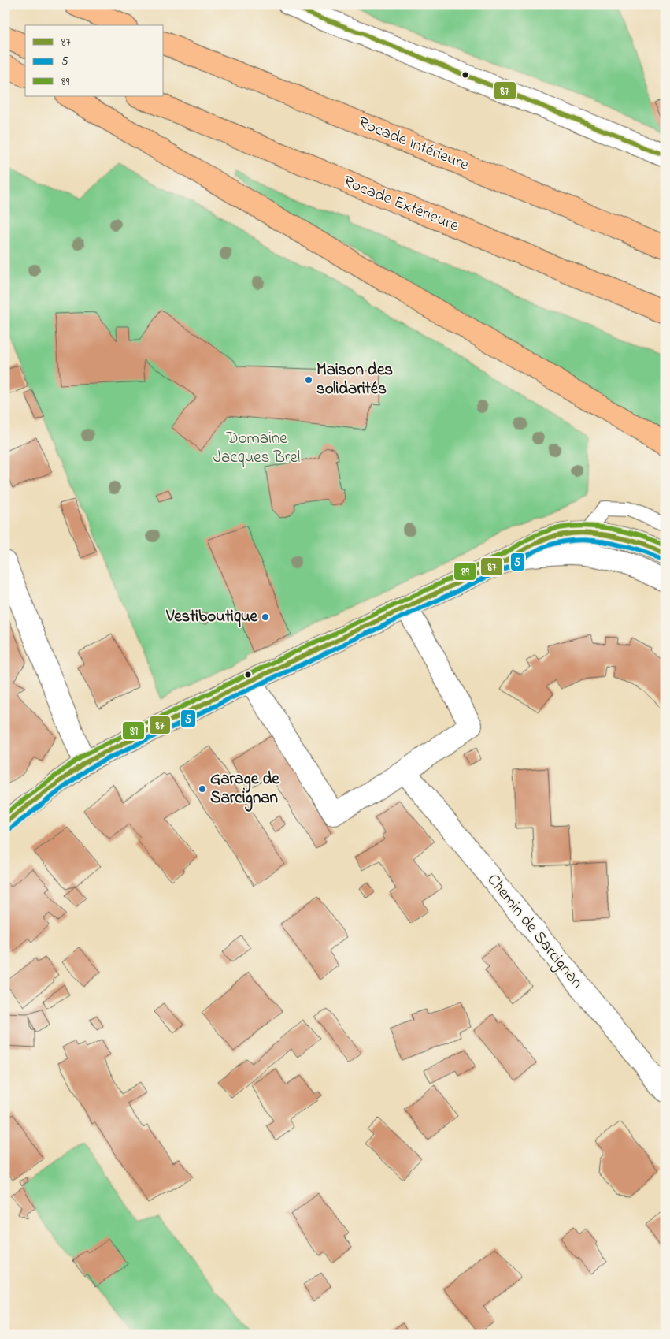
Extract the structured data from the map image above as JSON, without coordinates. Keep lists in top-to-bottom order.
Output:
{
  "streets": {
    "highway": ["Rocade Intérieure", "Rocade Extérieure"],
    "street": ["Chemin de Sarcignan"]
  },
  "parks": ["Domaine Jacques Brel"],
  "places": ["Maison des solidarités", "Vestiboutique", "Garage de Sarcignan"],
  "lines": ["transit line 87", "transit line 89", "transit line 5"],
  "legend": ["87", "5", "89"]
}
